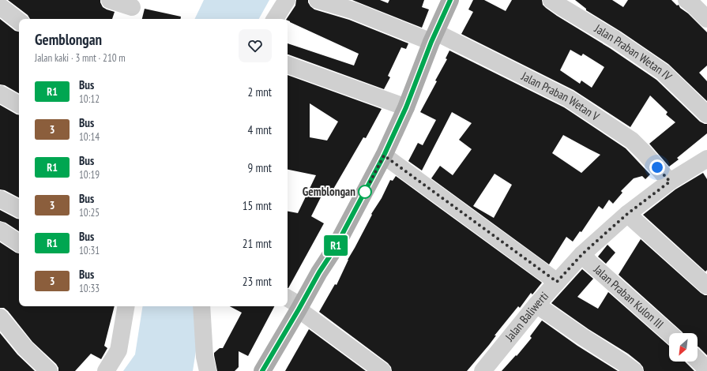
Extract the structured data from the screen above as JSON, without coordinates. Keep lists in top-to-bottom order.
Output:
{
  "streets": {
    "street": [
      "Jalan Praban Wetan IV",
      "Jalan Praban Wetan V",
      "Jalan Praban Kulon III",
      "Jalan Baliwerti"
    ]
  },
  "crossings": [
    ["Jalan Praban Wetan V", "Jalan Baliwerti"],
    ["Jalan Praban Kulon III", "Jalan Baliwerti"]
  ],
  "places": ["Gemblongan"],
  "lines": ["bus line R1"],
  "north": "bottom left",
  "page": {
    "on_map": "R1",
    "heading": ["Gemblongan", "Jalan kaki · 3 mnt · 210 m"],
    "list": [
      {
        "mark": "R1",
        "name": "Bus",
        "note": "10:12",
        "value": "2 mnt"
      },
      {
        "mark": "3",
        "name": "Bus",
        "note": "10:14",
        "value": "4 mnt"
      },
      {
        "mark": "R1",
        "name": "Bus",
        "note": "10:19",
        "value": "9 mnt"
      },
      {
        "mark": "3",
        "name": "Bus",
        "note": "10:25",
        "value": "15 mnt"
      },
      {
        "mark": "R1",
        "name": "Bus",
        "note": "10:31",
        "value": "21 mnt"
      },
      {
        "mark": "3",
        "name": "Bus",
        "note": "10:33",
        "value": "23 mnt"
      }
    ]
  }
}
